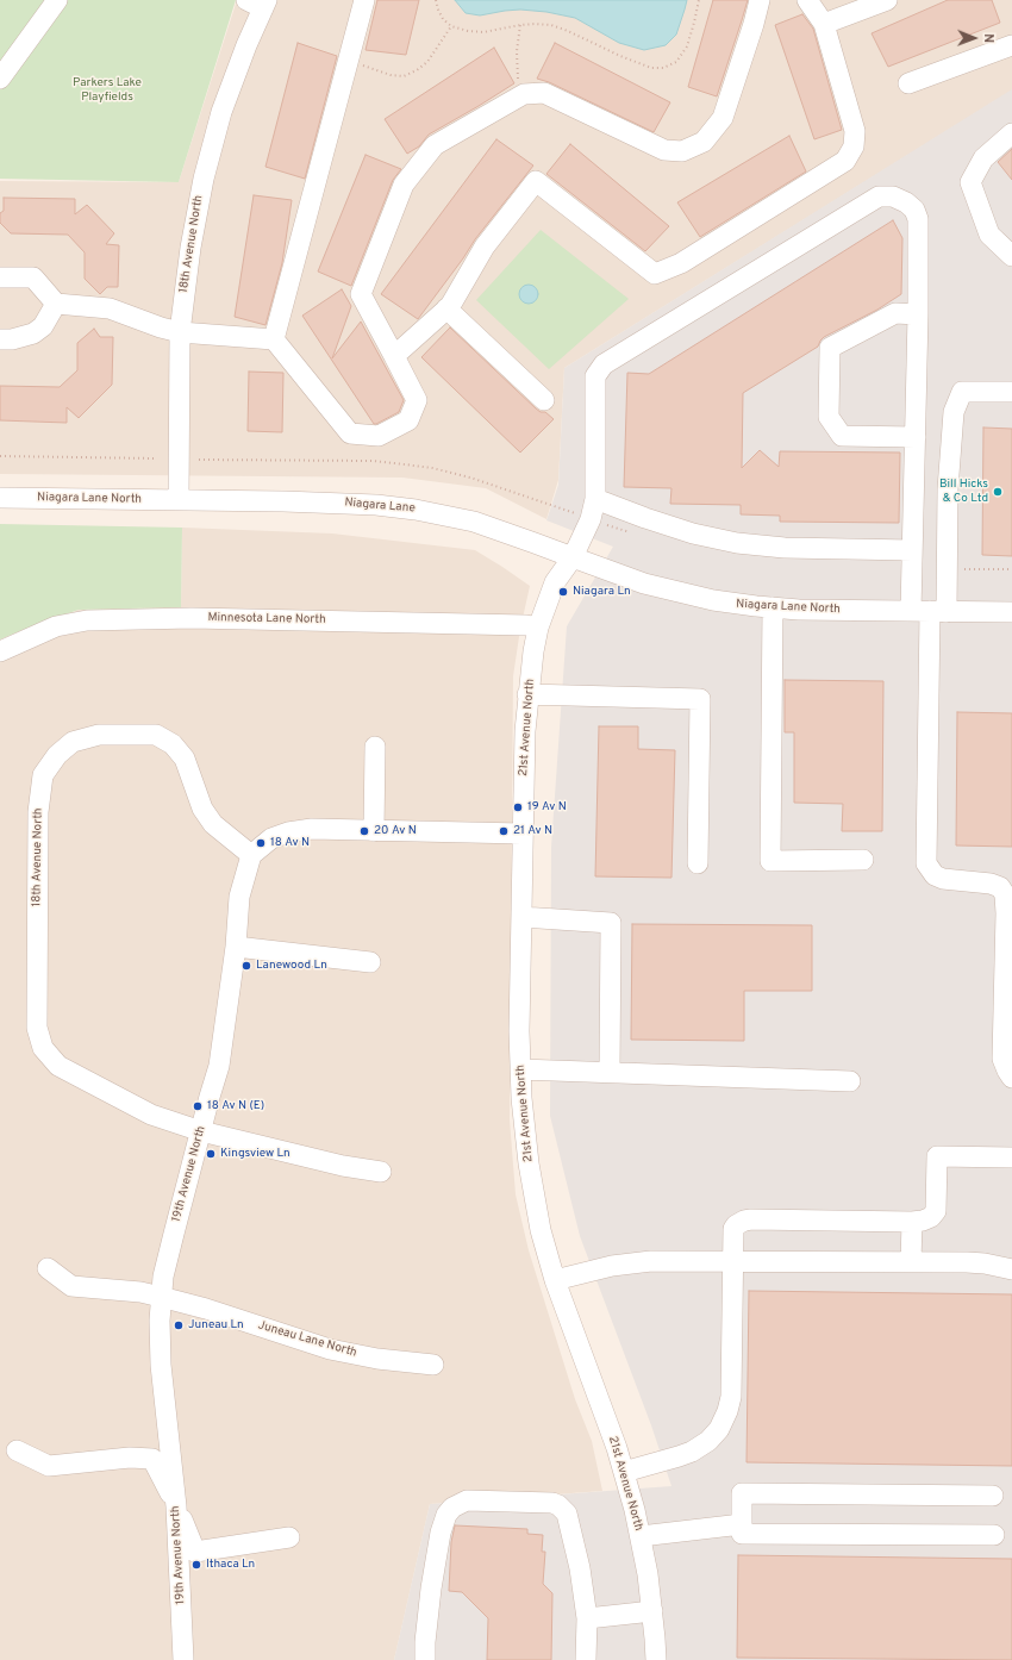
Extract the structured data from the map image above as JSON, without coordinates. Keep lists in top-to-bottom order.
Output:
{
  "streets": {
    "street": [
      "18th Avenue North",
      "Niagara Lane North",
      "Niagara Lane",
      "Minnesota Lane North",
      "21st Avenue North",
      "19th Avenue North",
      "Juneau Lane North"
    ]
  },
  "crossings": [
    ["18th Avenue North", "Niagara Lane North"],
    ["18th Avenue North", "Niagara Lane"],
    ["18th Avenue North", "19th Avenue North"],
    ["Niagara Lane North", "Niagara Lane"],
    ["Niagara Lane North", "21st Avenue North"],
    ["Niagara Lane", "21st Avenue North"],
    ["Minnesota Lane North", "21st Avenue North"],
    ["19th Avenue North", "Juneau Lane North"]
  ],
  "parks": ["Parkers Lake Playfields"],
  "places": [
    "Bill Hicks & Co Ltd",
    "Niagara Ln",
    "19 Av N",
    "20 Av N",
    "21 Av N",
    "18 Av N",
    "Lanewood Ln",
    "18 Av N (E)",
    "Kingsview Ln",
    "Juneau Ln",
    "Ithaca Ln"
  ],
  "north": "right"
}
